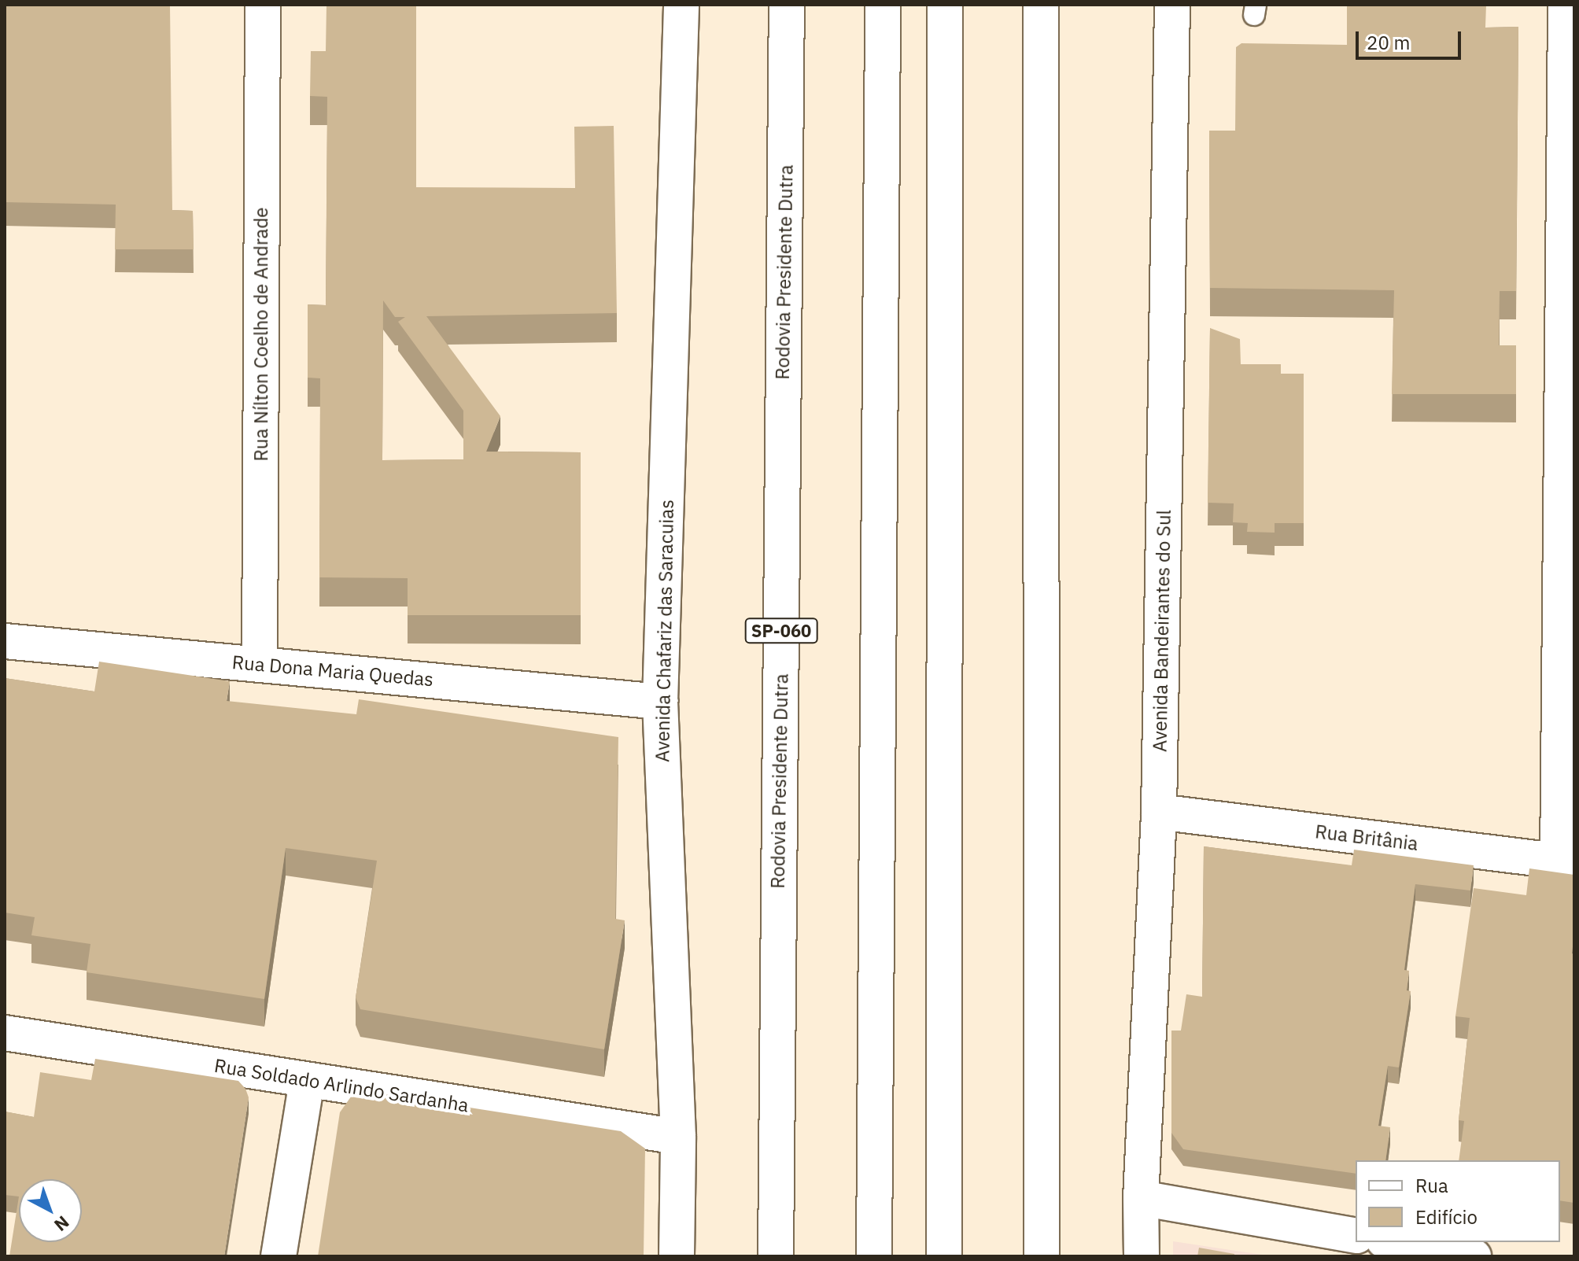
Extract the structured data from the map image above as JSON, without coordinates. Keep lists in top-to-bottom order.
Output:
{
  "streets": {
    "main road": [
      "Rodovia Presidente Dutra",
      "Rua Nílton Coelho de Andrade",
      "Avenida Chafariz das Saracuias",
      "SP-060",
      "Avenida Bandeirantes do Sul",
      "Rua Dona Maria Quedas",
      "Rua Britânia",
      "Rua Soldado Arlindo Sardanha"
    ]
  },
  "crossings": [
    ["Rua Nílton Coelho de Andrade", "Rua Dona Maria Quedas"],
    ["Avenida Chafariz das Saracuias", "Rua Dona Maria Quedas"],
    ["Avenida Chafariz das Saracuias", "Rua Soldado Arlindo Sardanha"],
    ["Avenida Bandeirantes do Sul", "Rua Britânia"]
  ],
  "legend": ["Rua", "Edifício"],
  "scale_bar": "20 m",
  "north": "bottom right"
}
